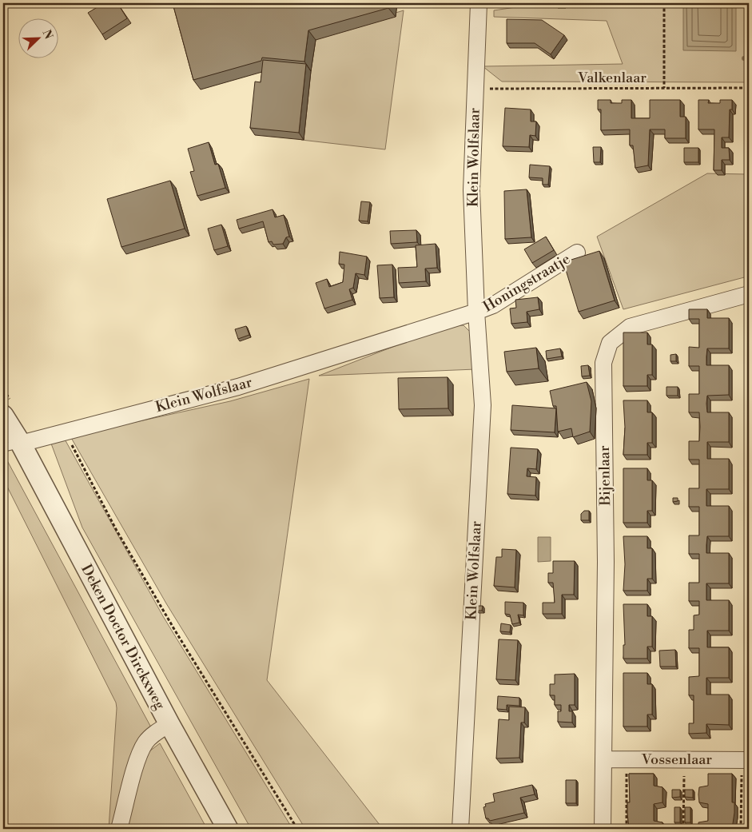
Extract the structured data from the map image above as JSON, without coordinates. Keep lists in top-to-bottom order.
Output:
{
  "streets": {
    "street": [
      "Klein Wolfslaar",
      "Honingstraatje",
      "Bijenlaar",
      "Deken Doctor Dirckxweg",
      "Vossenlaar"
    ],
    "path": ["Valkenlaar"]
  },
  "crossings": [
    ["Valkenlaar", "Klein Wolfslaar"],
    ["Klein Wolfslaar", "Honingstraatje"],
    ["Klein Wolfslaar", "Deken Doctor Dirckxweg"],
    ["Bijenlaar", "Vossenlaar"]
  ],
  "north": "top right"
}
